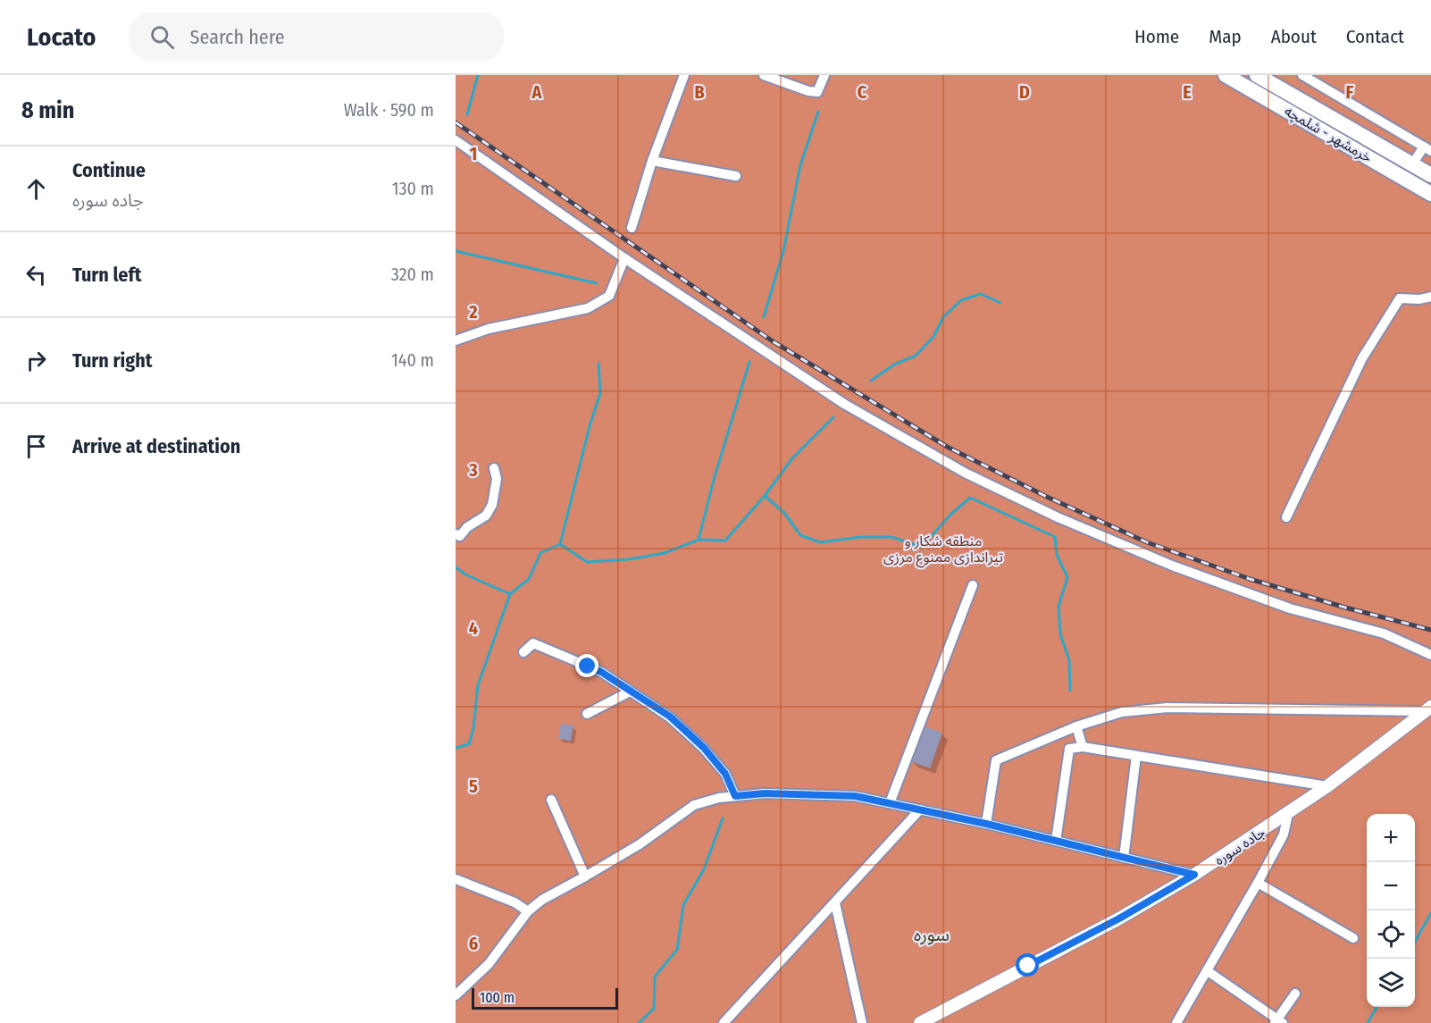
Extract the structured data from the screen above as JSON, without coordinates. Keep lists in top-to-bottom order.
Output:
{
  "streets": {
    "highway": ["خرمشهر - شلمچه"],
    "main road": ["جاده سوره"]
  },
  "districts": ["سوره"],
  "parks": ["منطقه شکار و تیراندازی ممنوع مرزی"],
  "scale_bar": "100 m",
  "page": {
    "header": "Locato",
    "search": "Search here",
    "nav": [
      "Home",
      "Map",
      "About",
      "Contact"
    ],
    "heading": ["8 min", "Walk · 590 m"],
    "list": [
      ["Continue", "جاده سوره", "130 m"],
      ["Turn left", "320 m"],
      ["Turn right", "140 m"],
      "Arrive at destination"
    ],
    "map_buttons": ["+", "−"],
    "scale": "100 m"
  },
  "grid": {
    "columns": [
      "A",
      "B",
      "C",
      "D",
      "E",
      "F"
    ],
    "rows": [
      "1",
      "2",
      "3",
      "4",
      "5",
      "6"
    ]
  }
}
